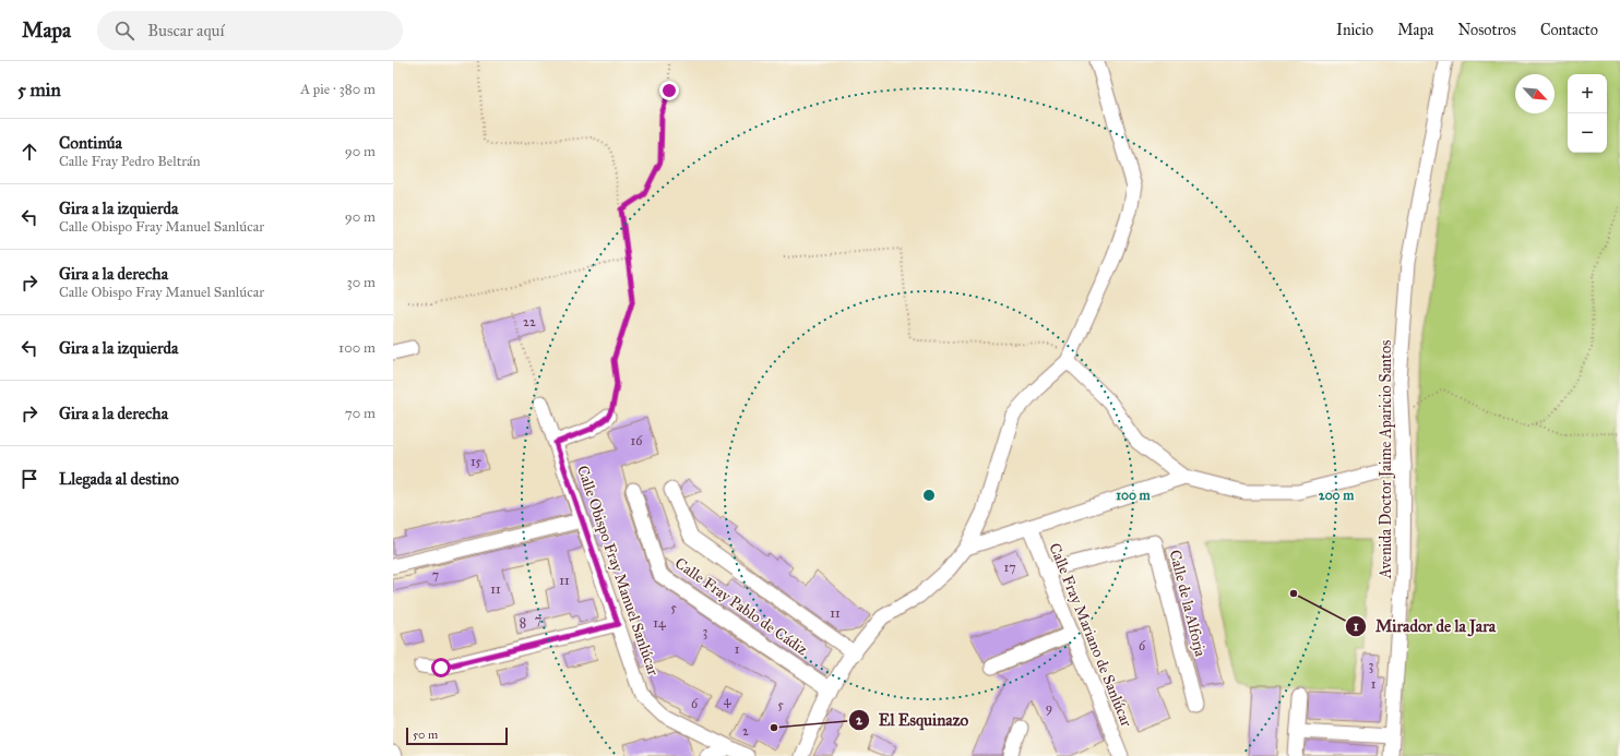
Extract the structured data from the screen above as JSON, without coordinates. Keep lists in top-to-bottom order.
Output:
{
  "streets": {
    "street": [
      "Avenida Doctor Jaime Aparicio Santos",
      "Calle Obispo Fray Manuel Sanlúcar",
      "Calle de la Alforja",
      "Calle Fray Pablo de Cádiz",
      "Calle Fray Mariano de Sanlúcar"
    ]
  },
  "crossings": [
    ["Calle de la Alforja", "Calle Fray Mariano de Sanlúcar"]
  ],
  "places": ["Mirador de la Jara", "El Esquinazo"],
  "house_numbers": [
    "22",
    "16",
    "15",
    "17",
    "7",
    "11",
    "11",
    "5",
    "11",
    "7",
    "8",
    "14",
    "3",
    "6",
    "1",
    "3",
    "1",
    "4",
    "6",
    "5",
    "9",
    "2"
  ],
  "scale_bar": "50 m",
  "north": "bottom right",
  "page": {
    "header": "Mapa",
    "search": "Buscar aquí",
    "nav": [
      "Inicio",
      "Mapa",
      "Nosotros",
      "Contacto"
    ],
    "heading": ["5 min", "A pie · 380 m"],
    "map_buttons": ["+", "−"],
    "list": [
      ["Continúa", "Calle Fray Pedro Beltrán", "90 m"],
      ["Gira a la izquierda", "Calle Obispo Fray Manuel Sanlúcar", "90 m"],
      ["Gira a la derecha", "Calle Obispo Fray Manuel Sanlúcar", "30 m"],
      ["Gira a la izquierda", "100 m"],
      ["Gira a la derecha", "70 m"],
      "Llegada al destino"
    ],
    "scale": "50 m"
  },
  "rings": ["100 m", "200 m"]
}
